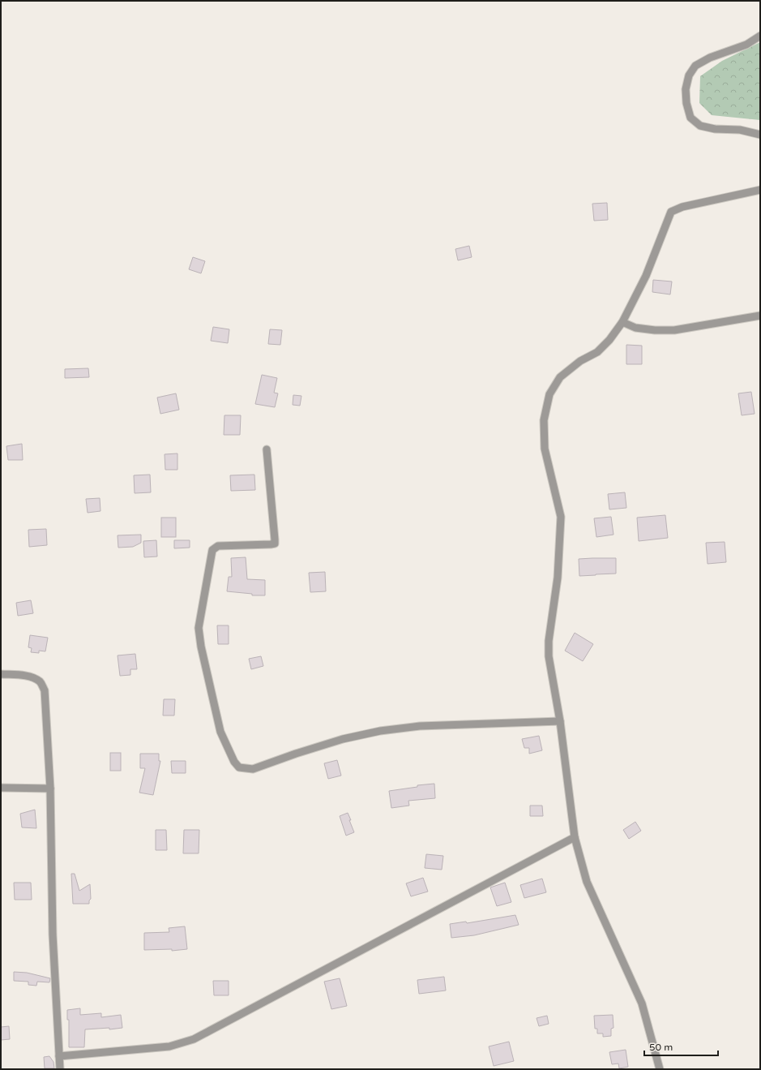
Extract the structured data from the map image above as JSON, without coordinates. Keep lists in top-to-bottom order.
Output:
{
  "scale_bar": "50 m"
}
